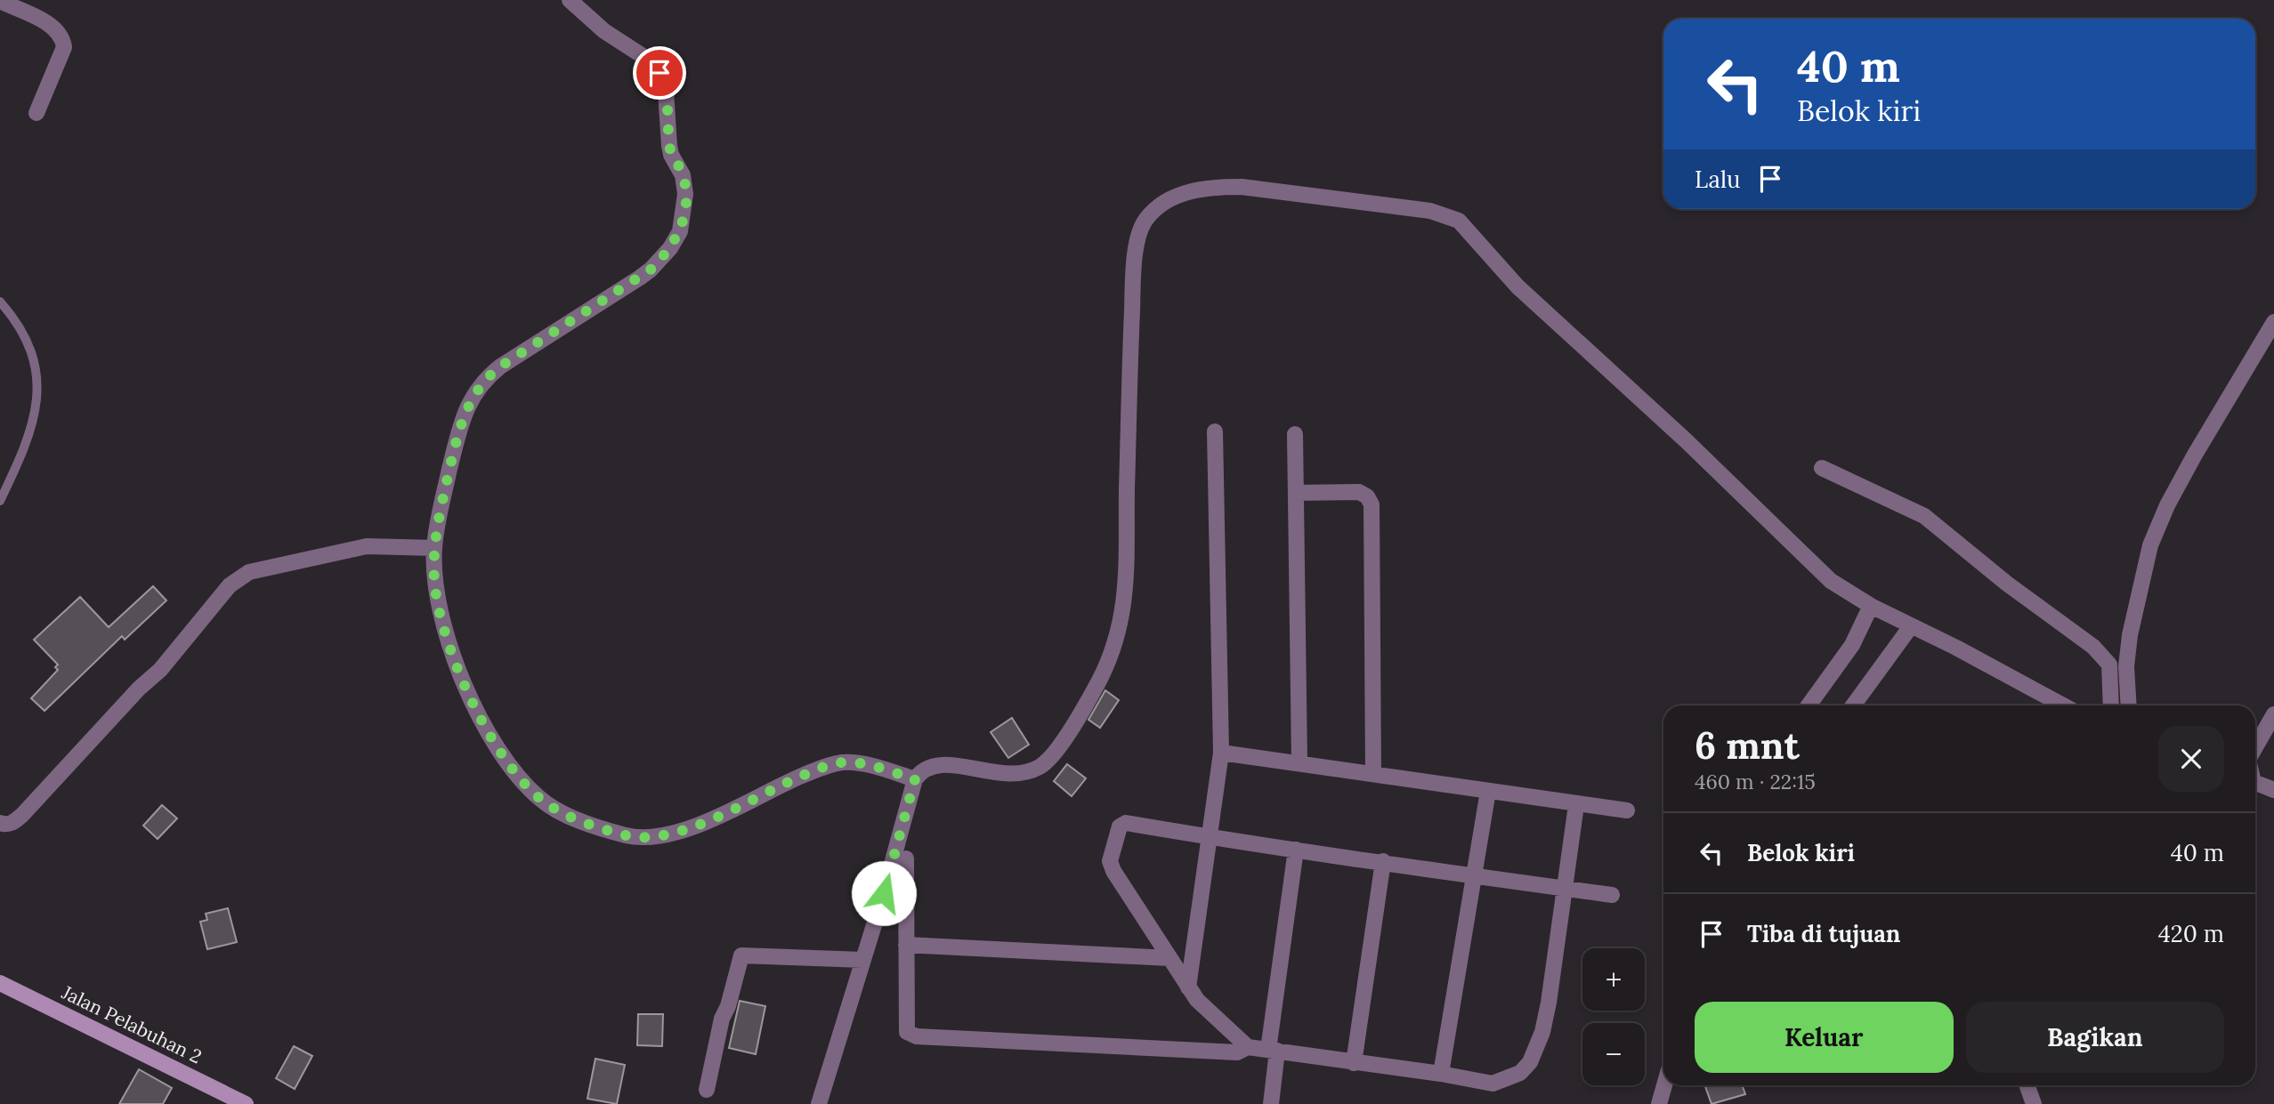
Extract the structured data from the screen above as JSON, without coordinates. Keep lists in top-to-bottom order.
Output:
{
  "streets": {
    "main road": ["Jalan Pelabuhan 2"]
  },
  "page": {
    "turn": ["40 m", "Belok kiri"],
    "then": "Lalu",
    "heading": ["6 mnt", "460 m · 22:15"],
    "list": [
      {
        "name": "Belok kiri",
        "value": "40 m"
      },
      {
        "name": "Tiba di tujuan",
        "value": "420 m"
      }
    ],
    "map_buttons": ["+", "−"],
    "buttons": ["Keluar", "Bagikan"]
  }
}
